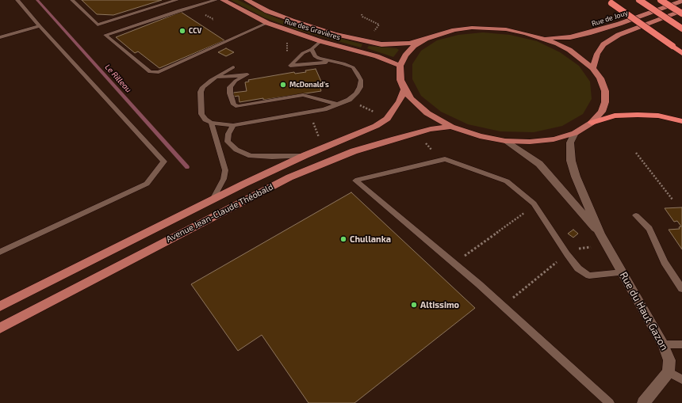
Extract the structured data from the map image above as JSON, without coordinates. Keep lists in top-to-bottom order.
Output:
{
  "streets": {
    "main road": ["Rue de Jouy", "Rue des Gravières", "Avenue Jean-Claude Théobald"],
    "street": ["Rue du Haut Gazon"]
  },
  "crossings": [
    ["Rue de Jouy", "Rue des Gravières"]
  ],
  "water": ["Le Rilleau"],
  "places": [
    "CCV",
    "McDonald's",
    "Chullanka",
    "Altissimo"
  ]
}
